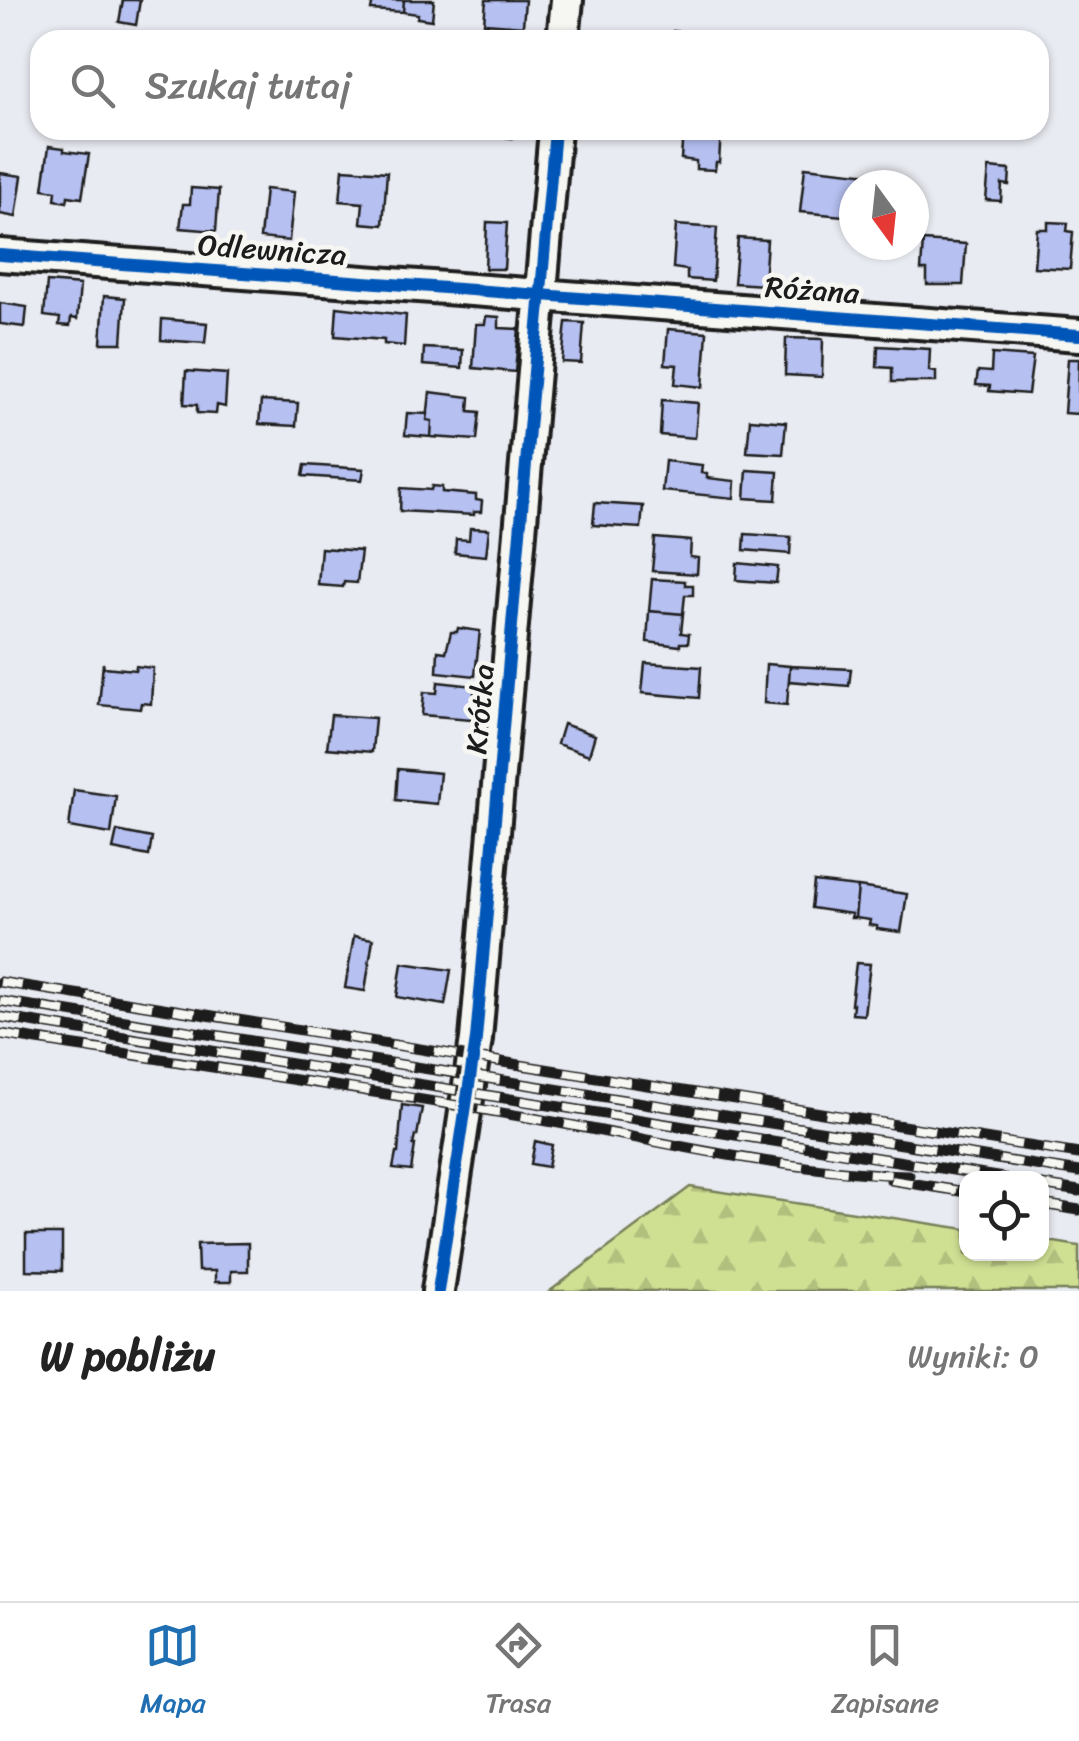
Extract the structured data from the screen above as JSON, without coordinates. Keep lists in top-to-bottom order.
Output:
{
  "streets": {
    "street": ["Odlewnicza", "Różana", "Krótka"]
  },
  "crossings": [
    ["Odlewnicza", "Różana"],
    ["Odlewnicza", "Krótka"],
    ["Różana", "Krótka"]
  ],
  "north": "bottom",
  "page": {
    "search": "Szukaj tutaj",
    "heading": ["W pobliżu", "Wyniki: 0"],
    "nav": ["Mapa", "Trasa", "Zapisane"]
  }
}
